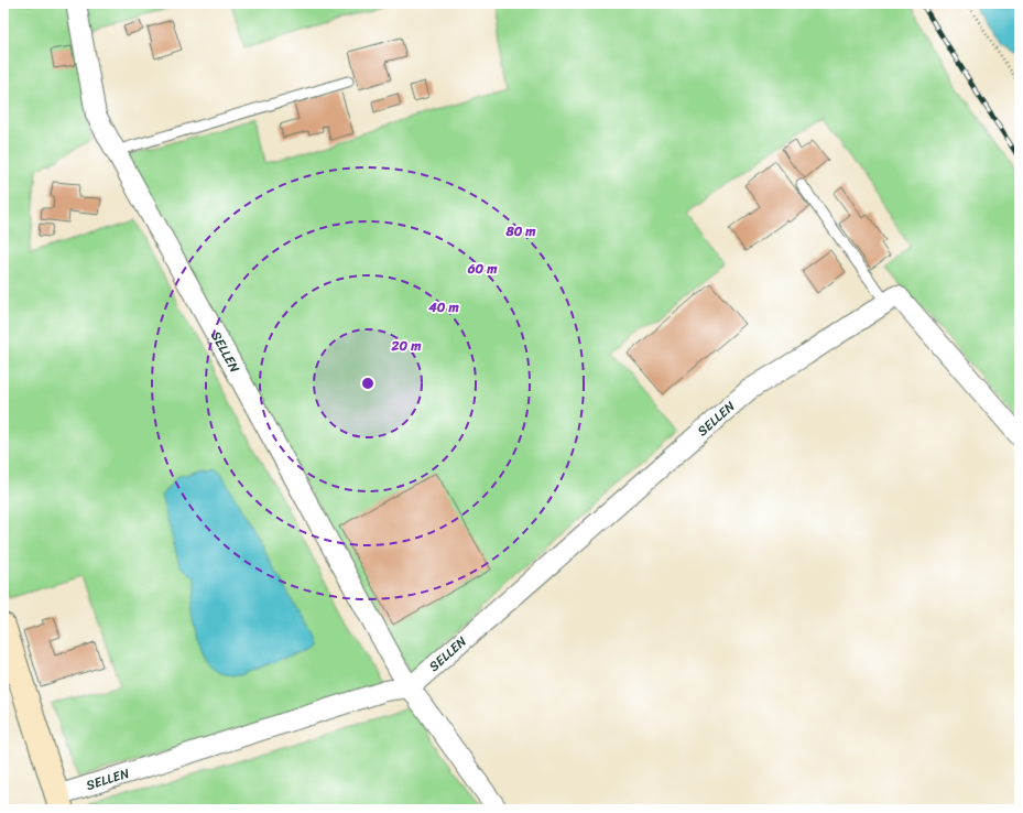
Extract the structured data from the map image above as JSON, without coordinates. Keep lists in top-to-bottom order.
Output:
{
  "streets": {
    "street": ["SELLEN"]
  },
  "rings": [
    "80 m",
    "60 m",
    "40 m",
    "20 m"
  ]
}
